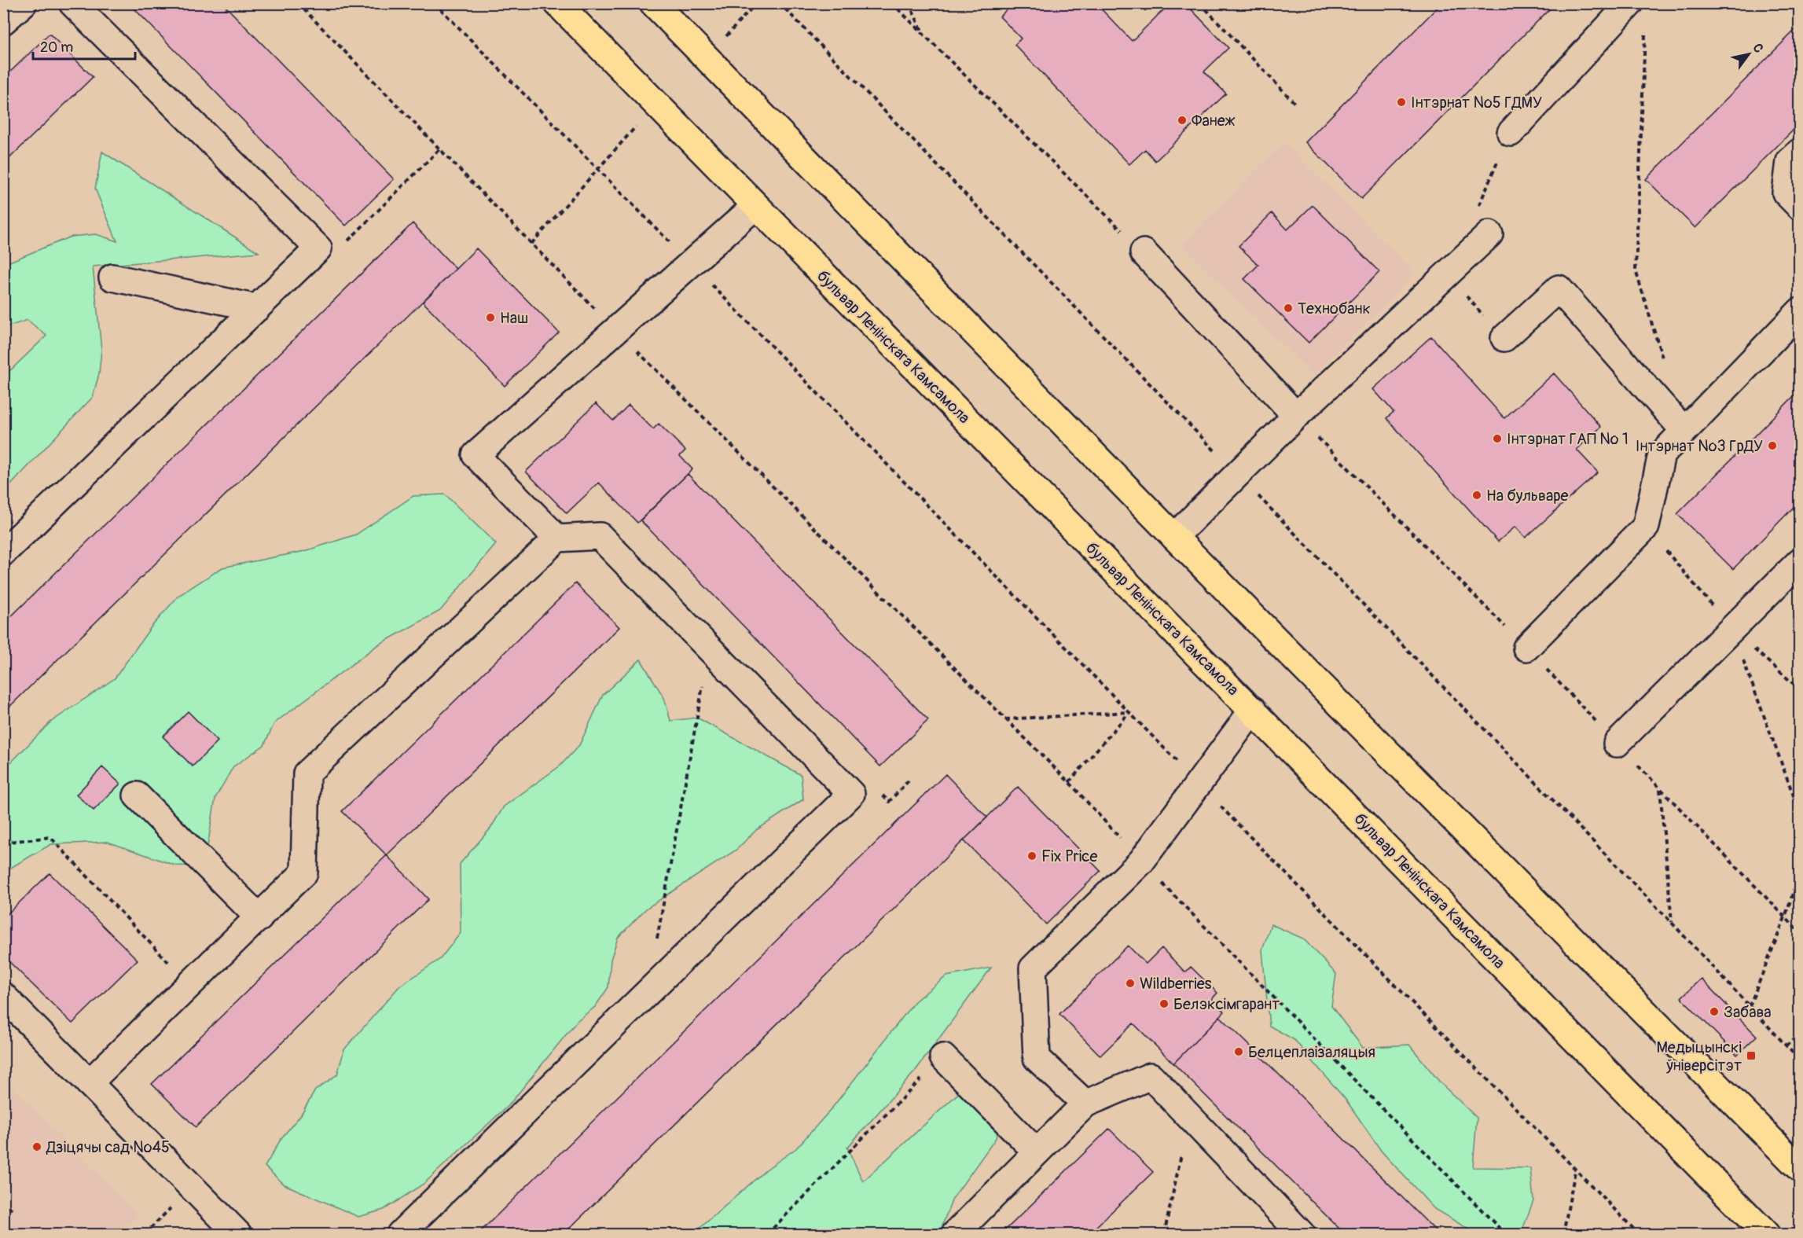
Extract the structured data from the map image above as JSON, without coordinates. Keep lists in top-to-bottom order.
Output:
{
  "streets": {
    "main road": ["бульвар Ленінскага Камсамола"]
  },
  "places": {
    "other": [
      "Інтэрнат №5 ГДМУ",
      "Фанеж",
      "Технобанк",
      "Наш",
      "Інтэрнат ГАП № 1",
      "Інтэрнат №3 ГрДУ",
      "На бульваре",
      "Fix Price",
      "Wildberries",
      "Белэксімгарант",
      "Забава",
      "Белцеплаізаляцыя",
      "Дзіцячы сад №45"
    ],
    "transit": ["Медыцынскі ўніверсітэт"]
  },
  "scale_bar": "20 m",
  "north": "top right"
}
